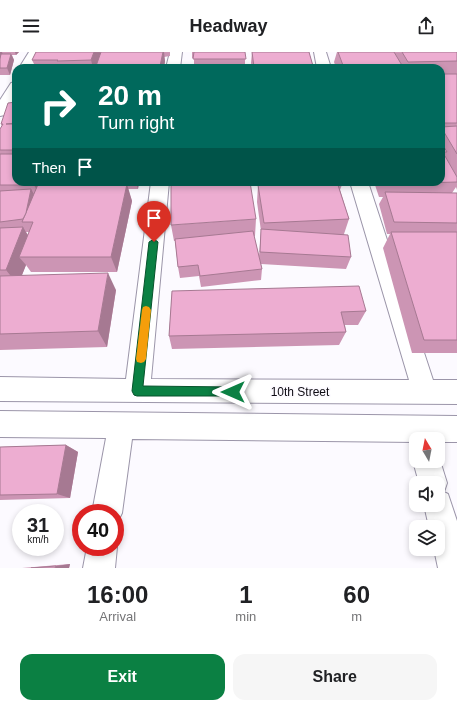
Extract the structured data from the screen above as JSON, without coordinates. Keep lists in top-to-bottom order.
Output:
{
  "streets": {
    "street": ["10th Street"]
  },
  "north": "top",
  "page": {
    "header": "Headway",
    "turn": ["20 m", "Turn right"],
    "then": "Then",
    "speed": "31 km/h",
    "limit": "40",
    "eta": [
      "16:00",
      "Arrival",
      "1",
      "min",
      "60",
      "m"
    ],
    "buttons": ["Exit", "Share"]
  }
}
